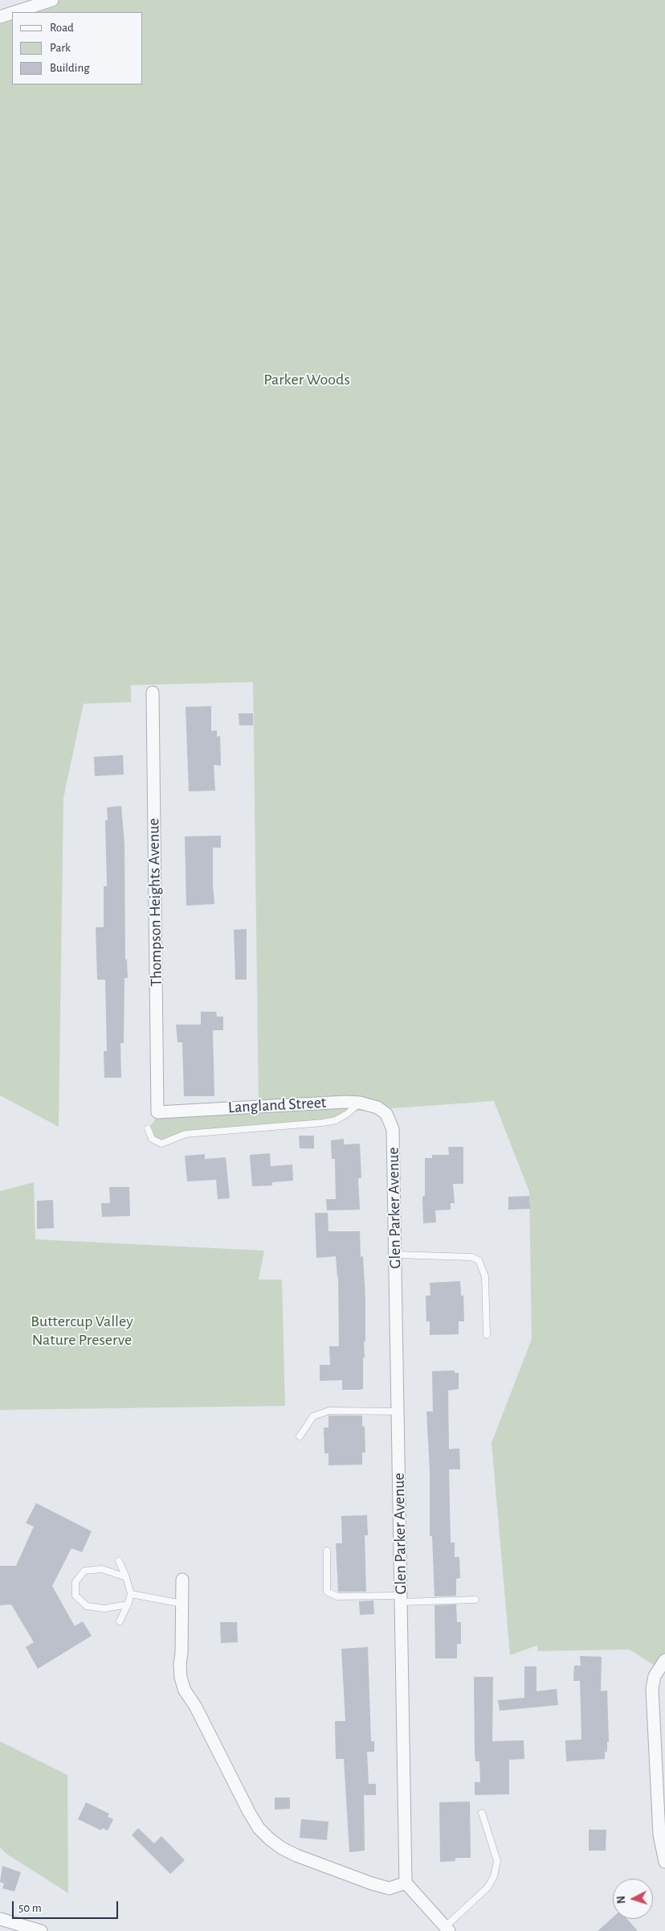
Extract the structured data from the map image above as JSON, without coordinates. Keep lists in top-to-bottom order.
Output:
{
  "streets": {
    "street": ["Thompson Heights Avenue", "Langland Street", "Glen Parker Avenue"]
  },
  "crossings": [
    ["Thompson Heights Avenue", "Langland Street"],
    ["Langland Street", "Glen Parker Avenue"]
  ],
  "parks": ["Parker Woods", "Buttercup Valley Nature Preserve"],
  "legend": ["Road", "Park", "Building"],
  "scale_bar": "50 m",
  "north": "left"
}
